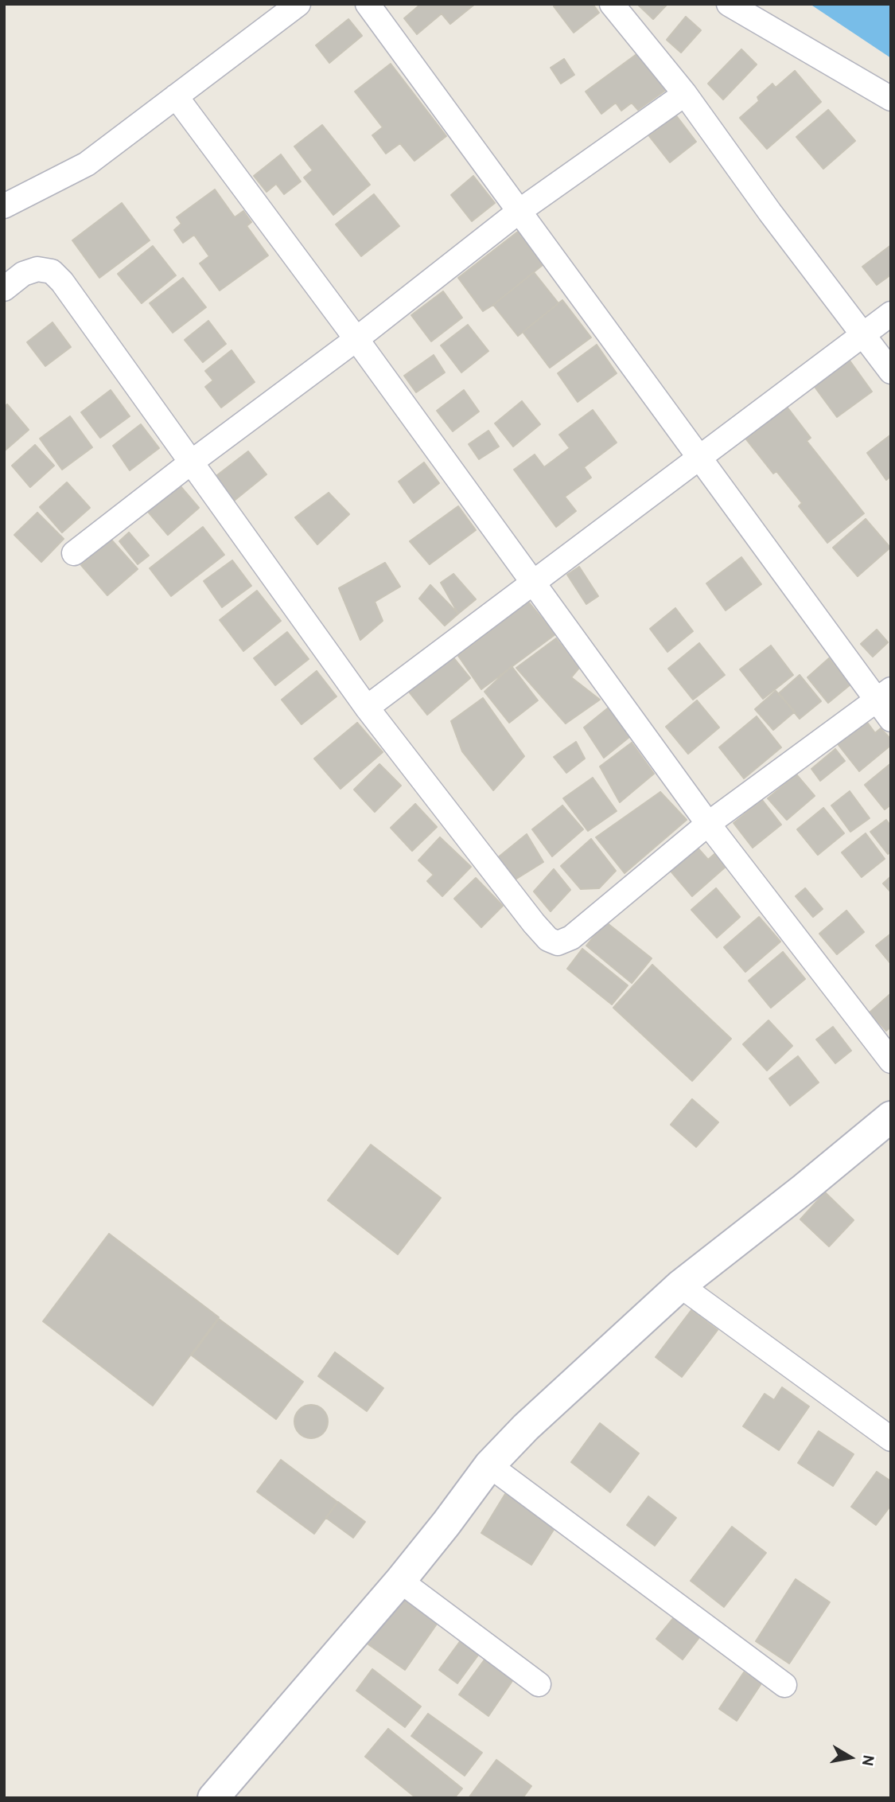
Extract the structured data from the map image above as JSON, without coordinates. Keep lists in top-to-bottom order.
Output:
{
  "north": "right"
}
